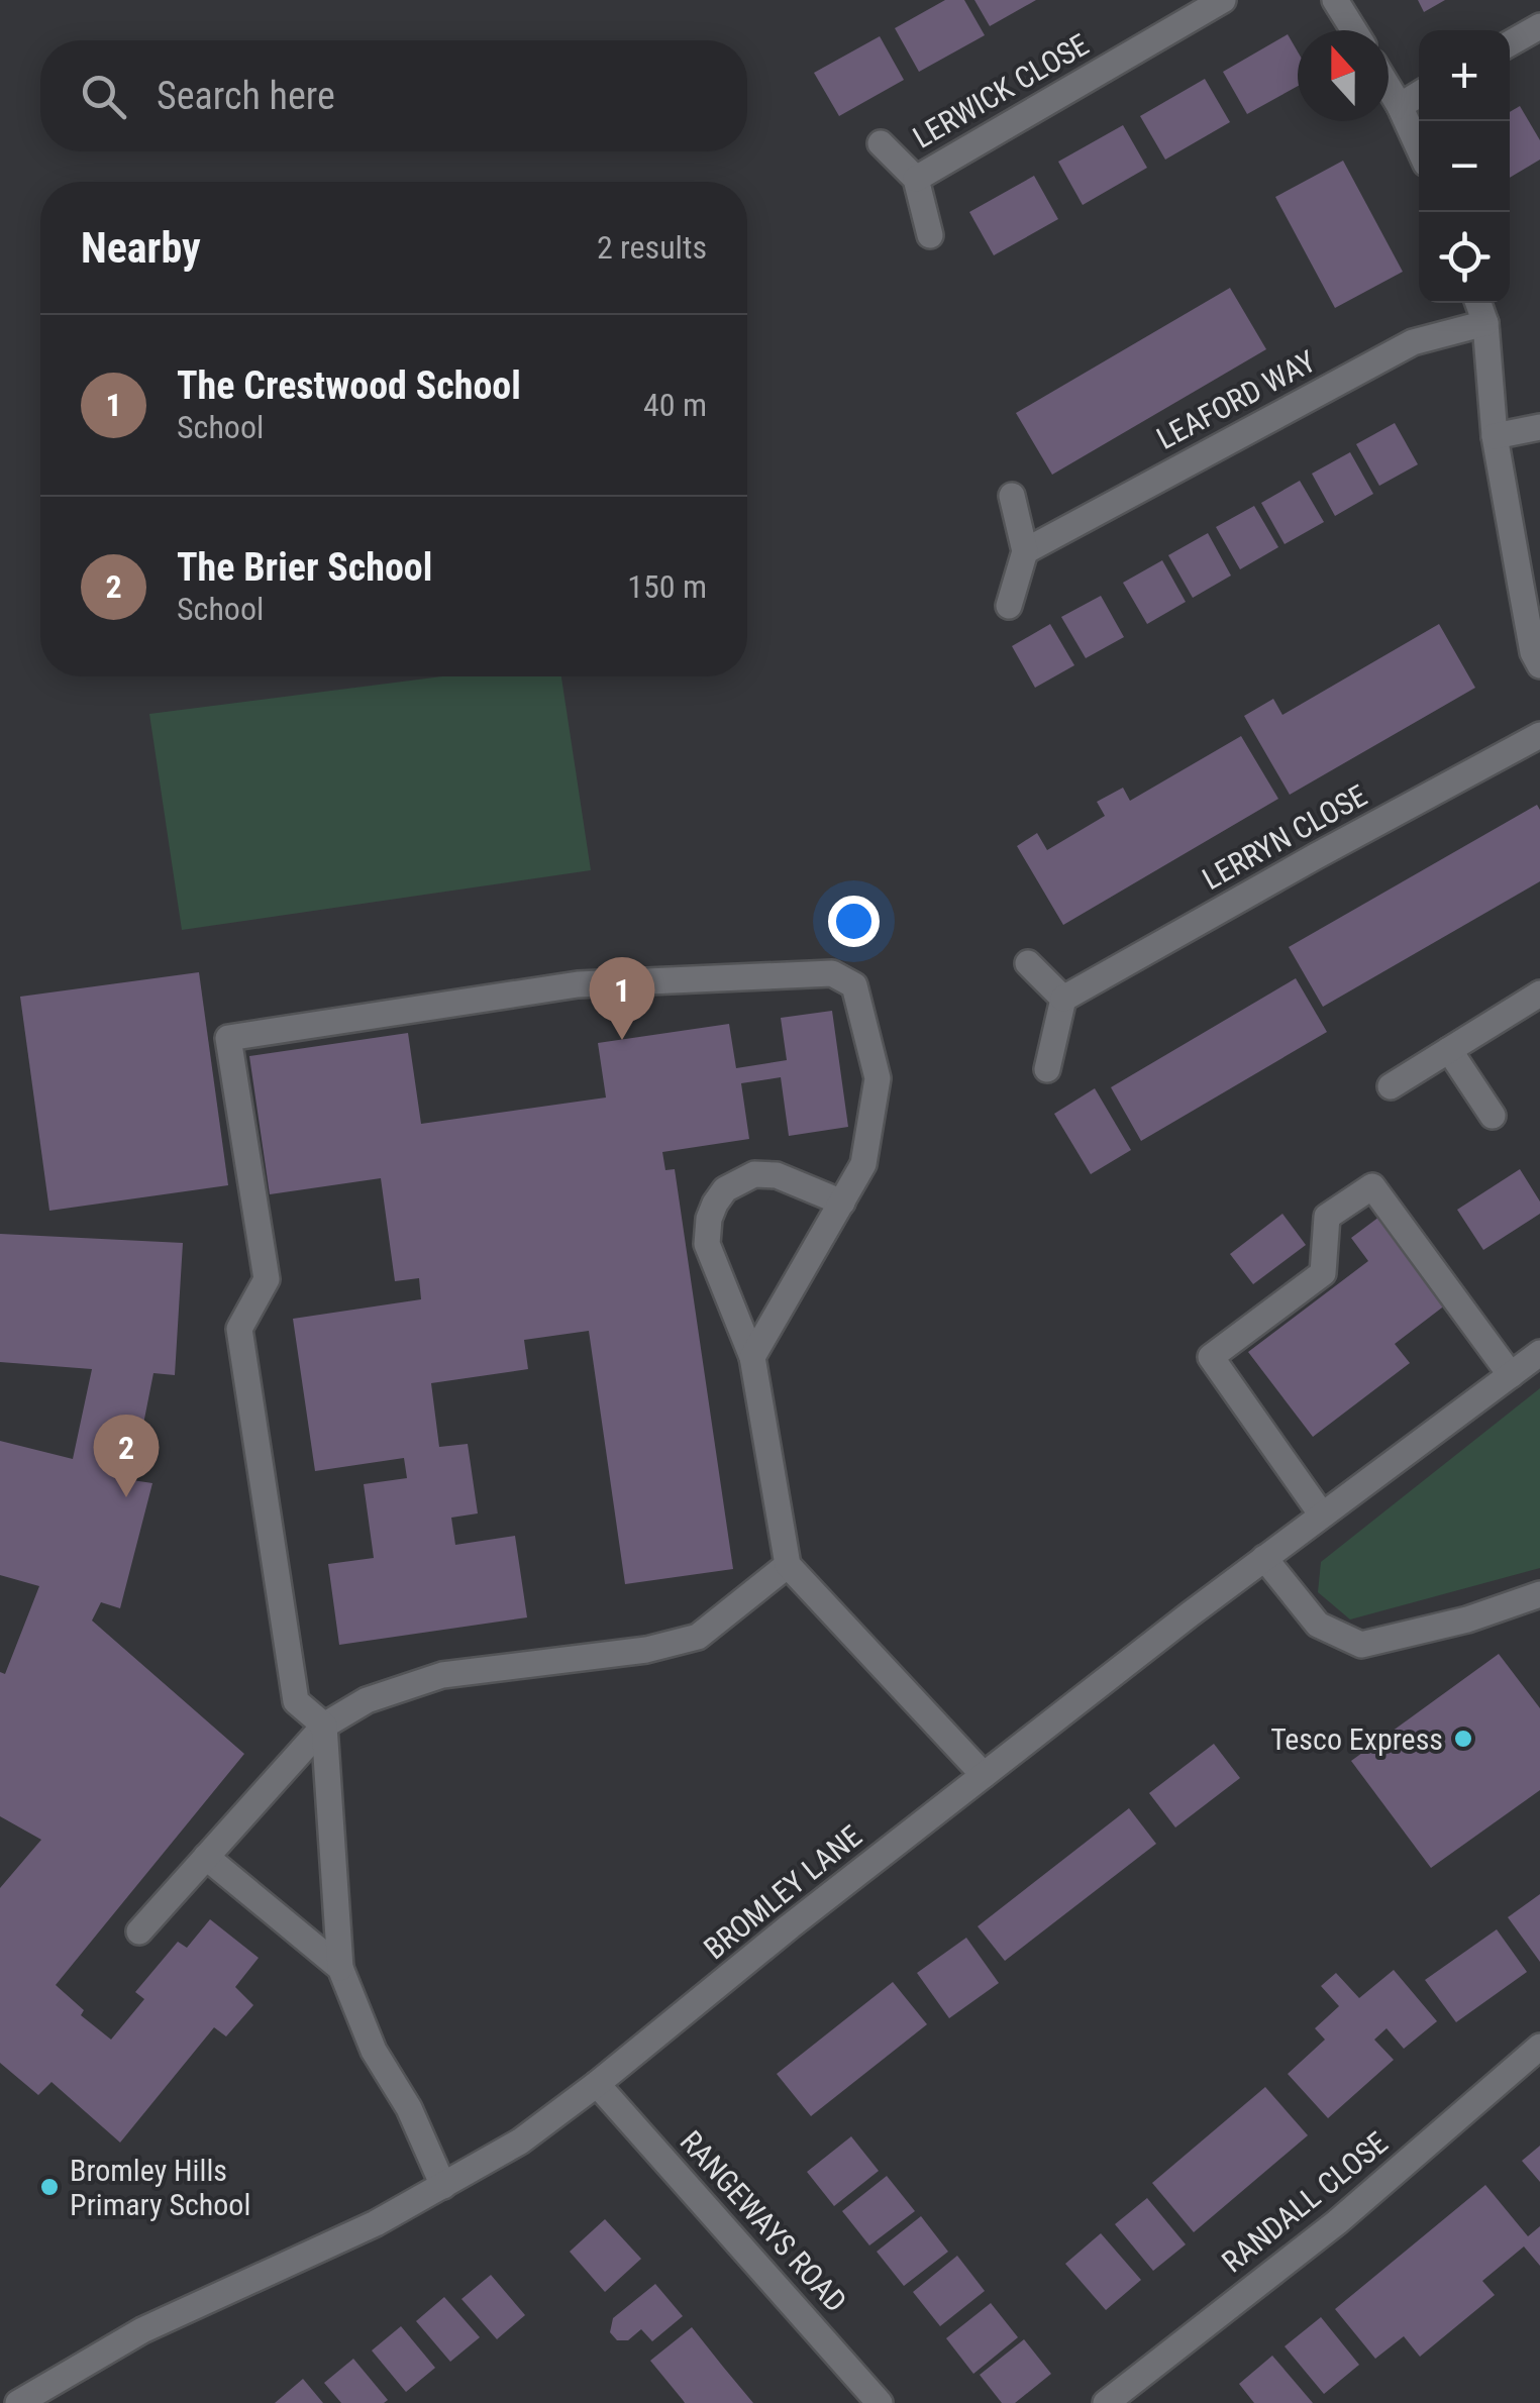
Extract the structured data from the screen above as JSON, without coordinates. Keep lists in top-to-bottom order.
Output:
{
  "streets": {
    "street": [
      "LERWICK CLOSE",
      "LEAFORD WAY",
      "LERRYN CLOSE",
      "BROMLEY LANE",
      "RANDALL CLOSE",
      "RANGEWAYS ROAD"
    ]
  },
  "crossings": [
    ["BROMLEY LANE", "RANGEWAYS ROAD"]
  ],
  "places": ["Tesco Express", "Bromley Hills Primary School"],
  "north": "top",
  "page": {
    "map_buttons": ["+", "−"],
    "search": "Search here",
    "heading": ["Nearby", "2 results"],
    "list": [
      {
        "mark": "1",
        "name": "The Crestwood School",
        "note": "School",
        "value": "40 m"
      },
      {
        "mark": "2",
        "name": "The Brier School",
        "note": "School",
        "value": "150 m"
      }
    ],
    "pins": ["1", "2"]
  }
}
